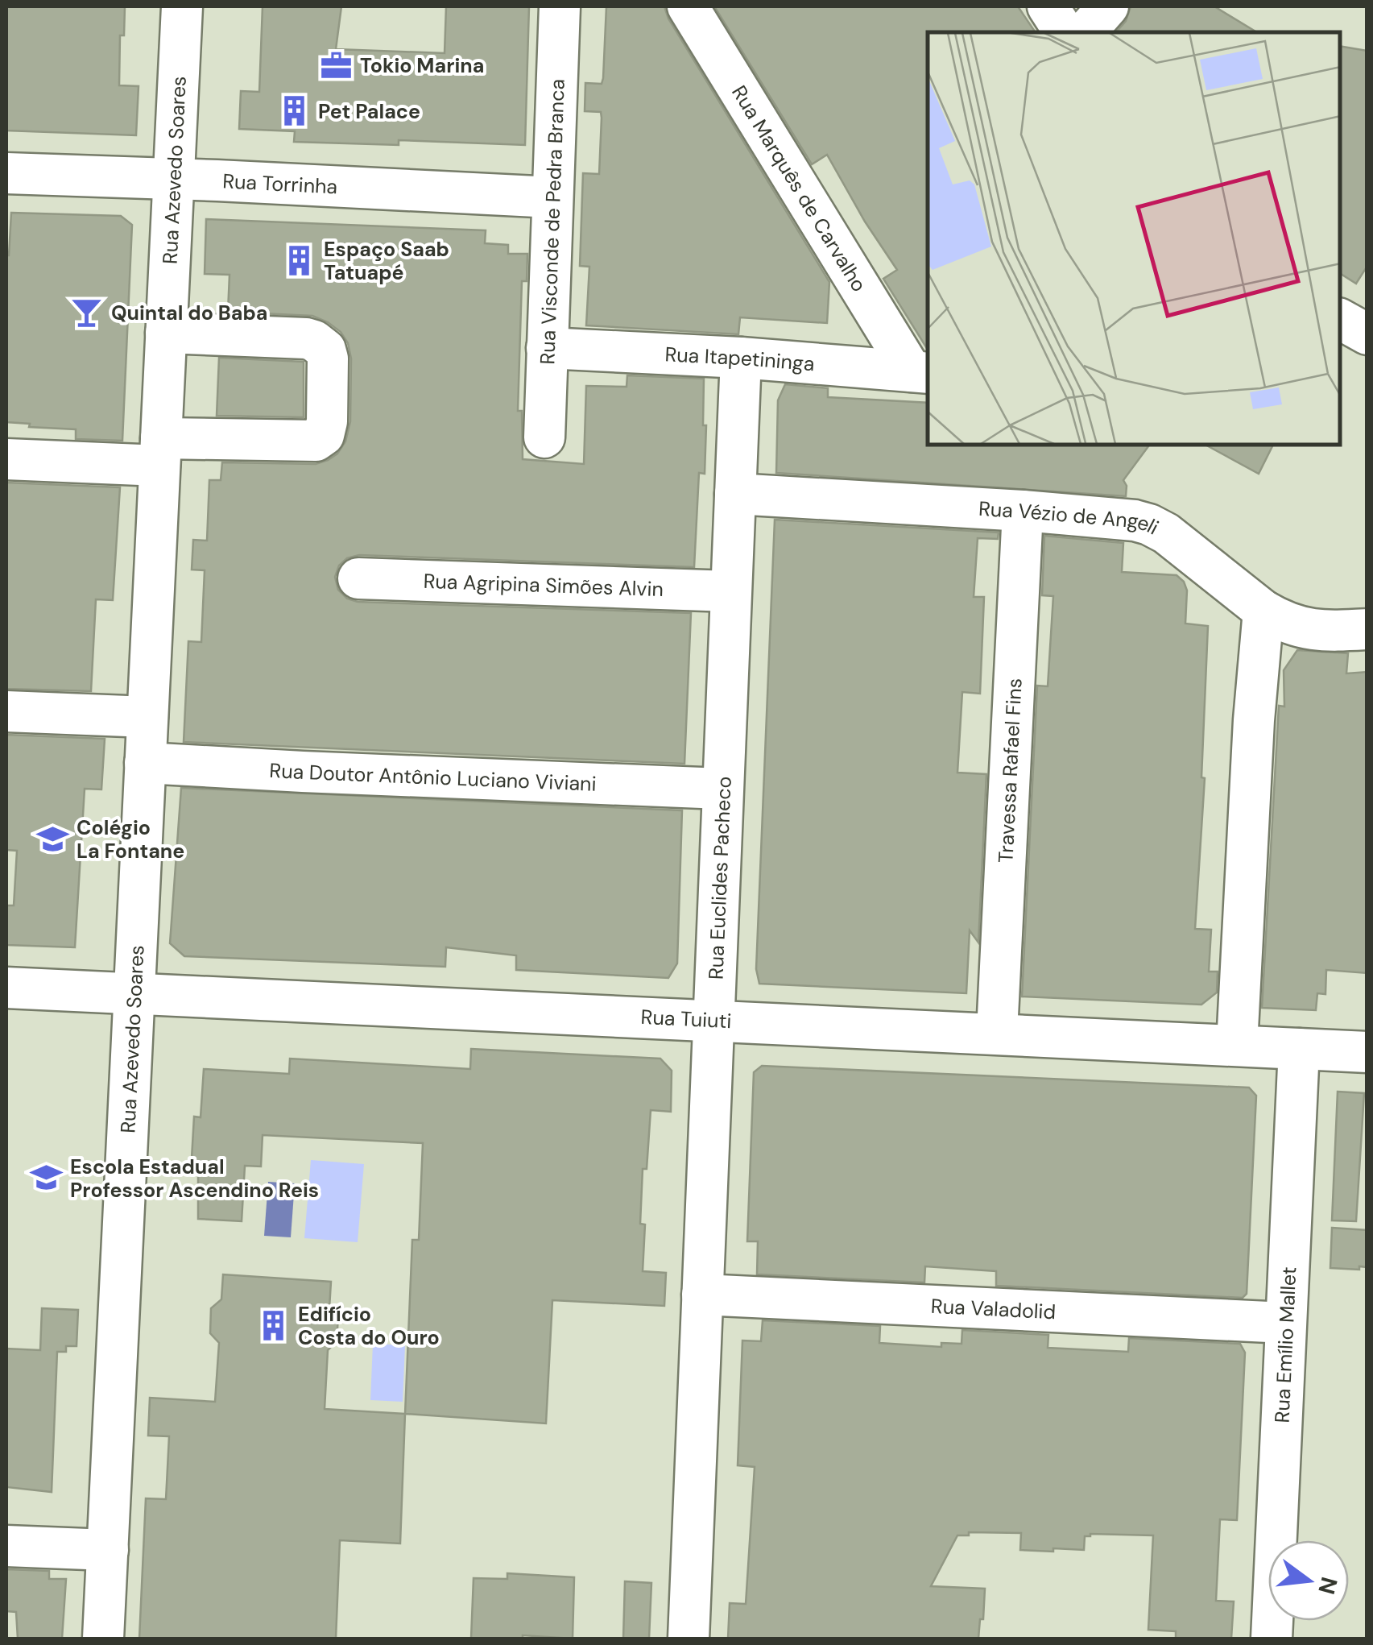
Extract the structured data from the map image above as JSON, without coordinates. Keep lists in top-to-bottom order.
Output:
{
  "streets": {
    "street": [
      "Rua Azevedo Soares",
      "Rua Torrinha",
      "Rua Marquês de Carvalho",
      "Rua Visconde de Pedra Branca",
      "Rua Itapetininga",
      "Rua Vézio de Angeli",
      "Rua Agripina Simões Alvin",
      "Travessa Rafael Fins",
      "Rua Doutor Antônio Luciano Viviani",
      "Rua Euclides Pacheco",
      "Rua Tuiuti",
      "Rua Valadolid",
      "Rua Emílio Mallet"
    ]
  },
  "crossings": [
    ["Rua Azevedo Soares", "Rua Torrinha"],
    ["Rua Azevedo Soares", "Rua Doutor Antônio Luciano Viviani"],
    ["Rua Azevedo Soares", "Rua Tuiuti"],
    ["Rua Torrinha", "Rua Visconde de Pedra Branca"],
    ["Rua Marquês de Carvalho", "Rua Itapetininga"],
    ["Rua Visconde de Pedra Branca", "Rua Itapetininga"],
    ["Rua Itapetininga", "Rua Euclides Pacheco"],
    ["Rua Vézio de Angeli", "Travessa Rafael Fins"],
    ["Rua Vézio de Angeli", "Rua Euclides Pacheco"],
    ["Rua Agripina Simões Alvin", "Rua Euclides Pacheco"],
    ["Travessa Rafael Fins", "Rua Tuiuti"],
    ["Rua Doutor Antônio Luciano Viviani", "Rua Euclides Pacheco"],
    ["Rua Euclides Pacheco", "Rua Tuiuti"],
    ["Rua Euclides Pacheco", "Rua Valadolid"],
    ["Rua Tuiuti", "Rua Emílio Mallet"],
    ["Rua Valadolid", "Rua Emílio Mallet"]
  ],
  "places": {
    "office": ["Tokio Marina"],
    "building": ["Pet Palace", "Espaço Saab Tatuapé", "Edifício Costa do Ouro"],
    "bar": ["Quintal do Baba"],
    "school or university": ["Colégio La Fontane", "Escola Estadual Professor Ascendino Reis"]
  },
  "north": "right"
}
